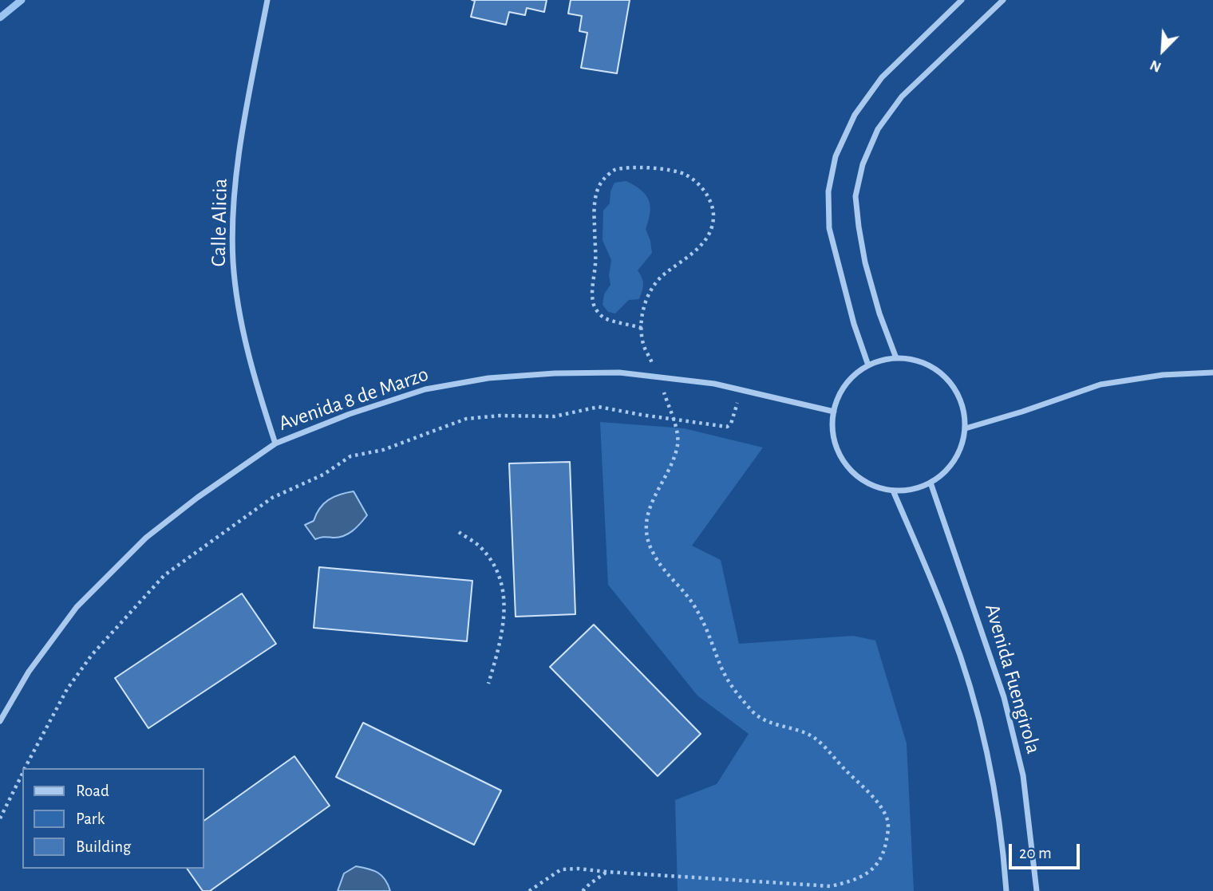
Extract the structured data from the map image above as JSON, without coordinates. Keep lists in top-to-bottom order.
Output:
{
  "streets": {
    "street": ["Calle Alicia", "Avenida 8 de Marzo", "Avenida Fuengirola"]
  },
  "crossings": [
    ["Calle Alicia", "Avenida 8 de Marzo"],
    ["Avenida 8 de Marzo", "Avenida Fuengirola"]
  ],
  "legend": ["Road", "Park", "Building"],
  "scale_bar": "20 m",
  "north": "bottom left"
}
